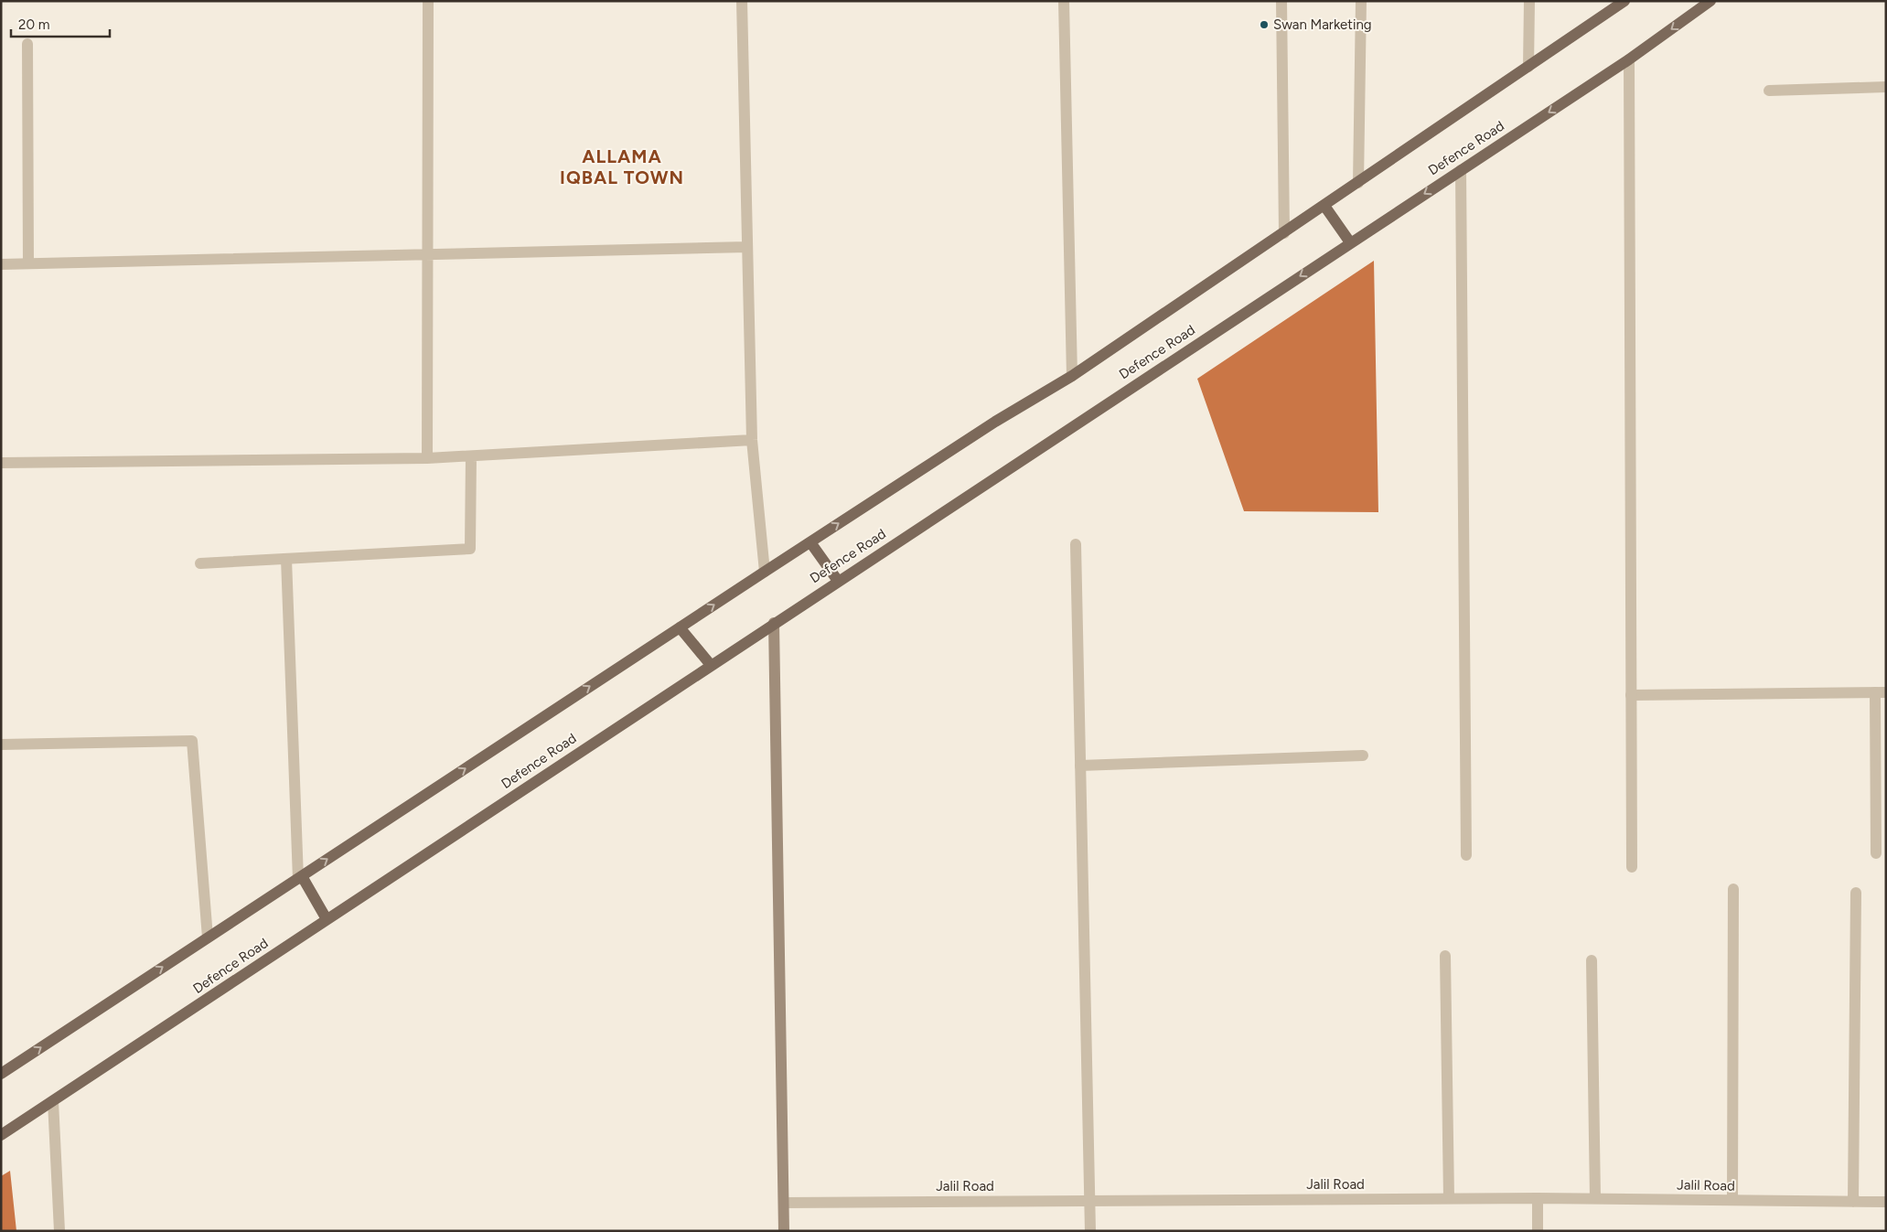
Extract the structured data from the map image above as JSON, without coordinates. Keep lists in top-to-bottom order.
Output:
{
  "streets": {
    "main road": ["Defence Road"],
    "street": ["Jalil Road"]
  },
  "districts": ["ALLAMA IQBAL TOWN"],
  "places": ["Swan Marketing"],
  "scale_bar": "20 m"
}
